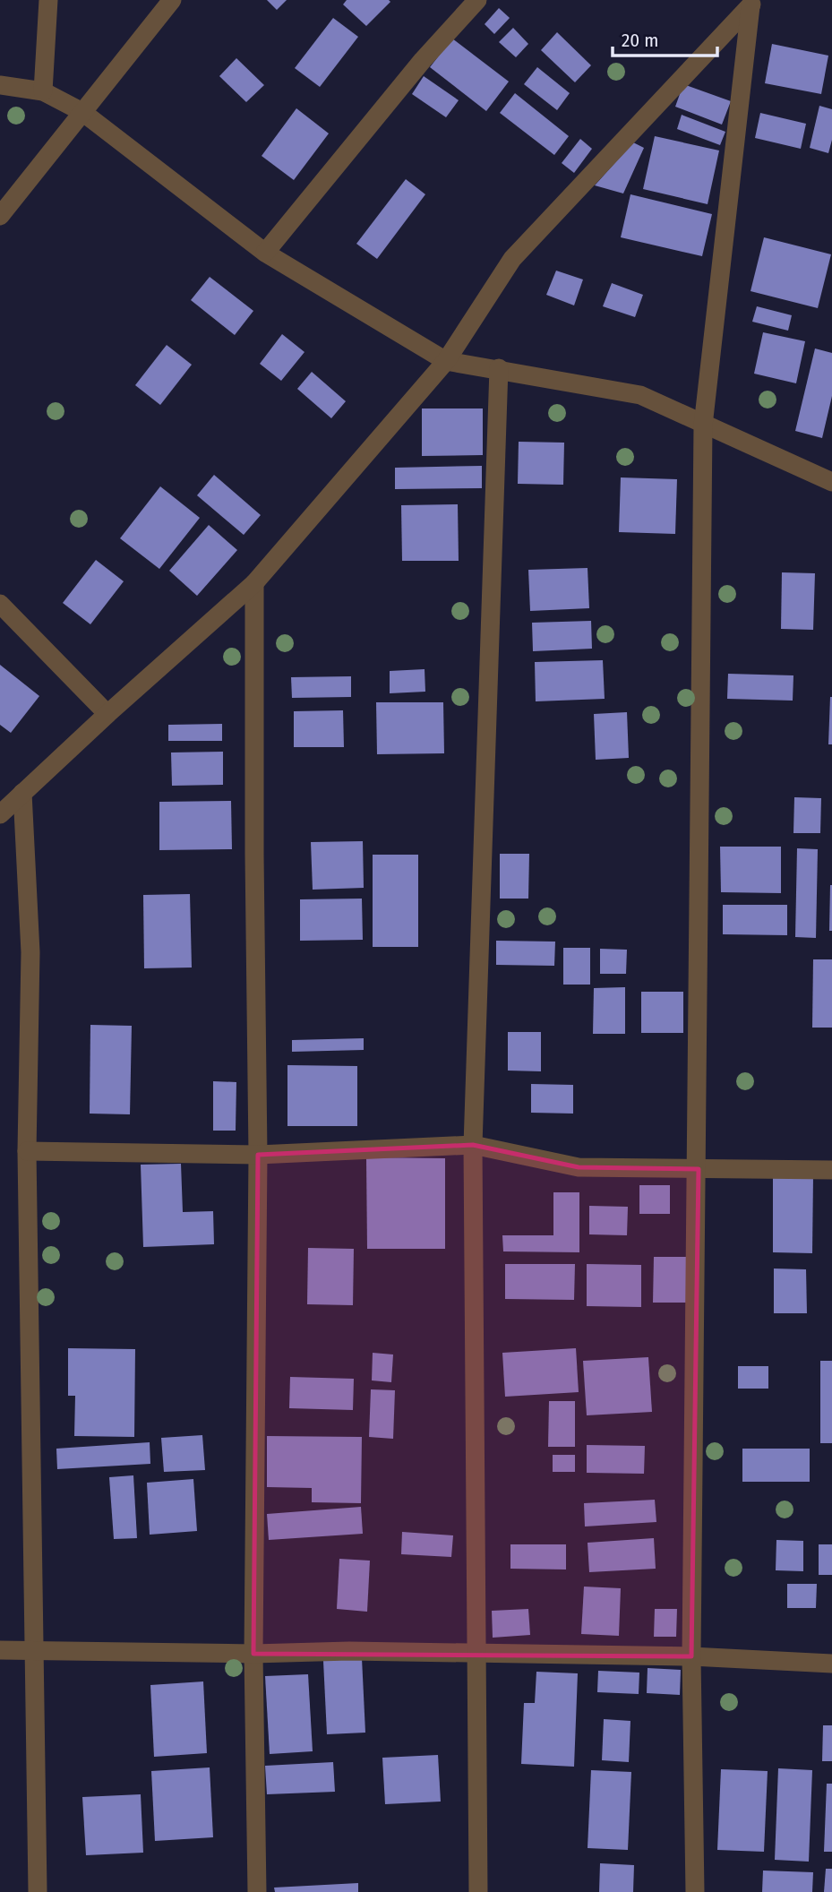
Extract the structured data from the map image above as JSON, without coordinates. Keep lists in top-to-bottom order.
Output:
{
  "scale_bar": "20 m"
}
